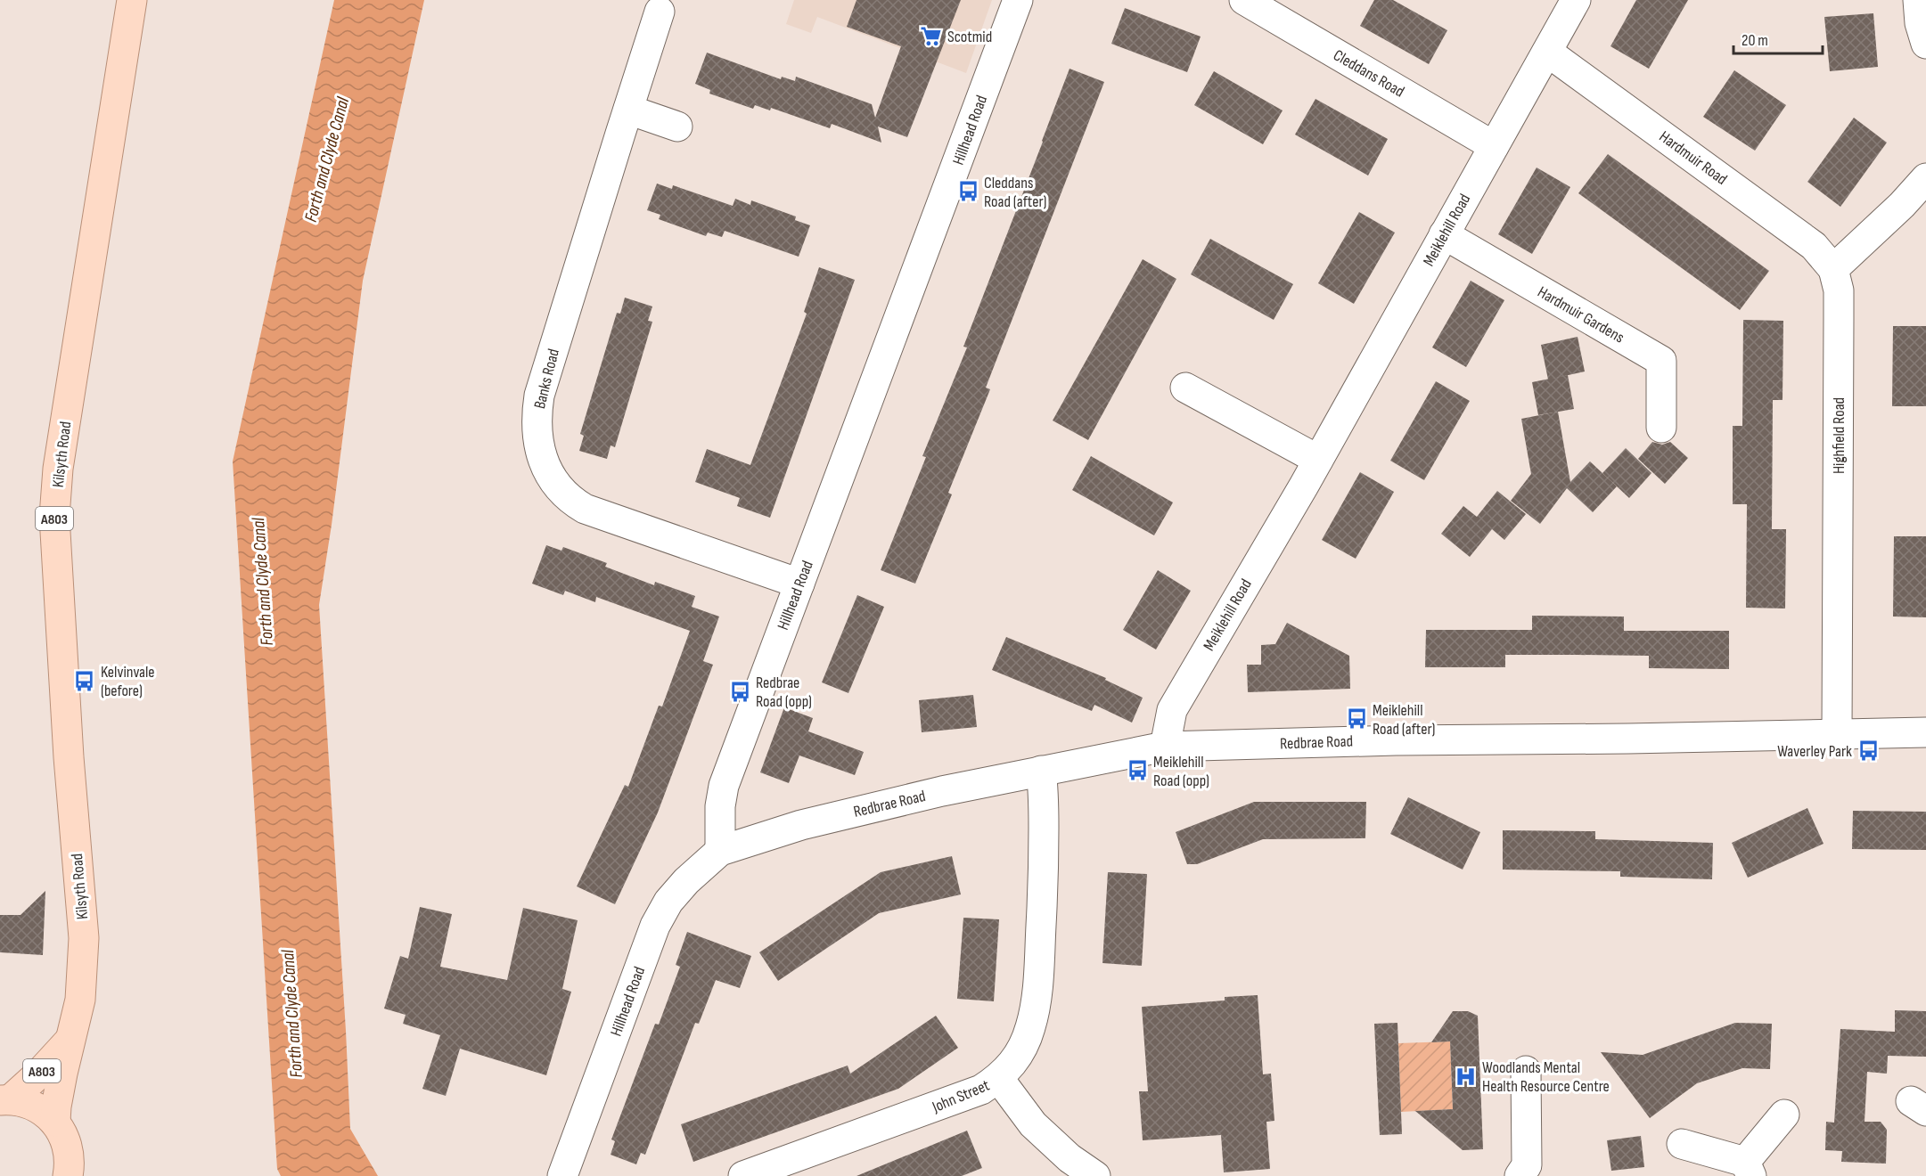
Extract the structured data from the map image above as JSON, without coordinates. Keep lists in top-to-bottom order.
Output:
{
  "streets": {
    "main road": ["Kilsyth Road", "A803"],
    "street": [
      "Cleddans Road",
      "Hillhead Road",
      "Hardmuir Road",
      "Meiklehill Road",
      "Hardmuir Gardens",
      "Banks Road",
      "Highfield Road",
      "Redbrae Road",
      "John Street"
    ]
  },
  "crossings": [
    ["Cleddans Road", "Meiklehill Road"],
    ["Hillhead Road", "Banks Road"],
    ["Hillhead Road", "Redbrae Road"],
    ["Hardmuir Road", "Meiklehill Road"],
    ["Hardmuir Road", "Highfield Road"],
    ["Meiklehill Road", "Hardmuir Gardens"],
    ["Meiklehill Road", "Redbrae Road"],
    ["Highfield Road", "Redbrae Road"],
    ["Redbrae Road", "John Street"]
  ],
  "water": ["Forth and Clyde Canal"],
  "places": {
    "supermarket": ["Scotmid"],
    "bus stop": [
      "Cleddans Road (after)",
      "Kelvinvale (before)",
      "Redbrae Road (opp)",
      "Meiklehill Road (after)",
      "Waverley Park",
      "Meiklehill Road (opp)"
    ],
    "hospital": ["Woodlands Mental Health Resource Centre"]
  },
  "scale_bar": "20 m"
}
